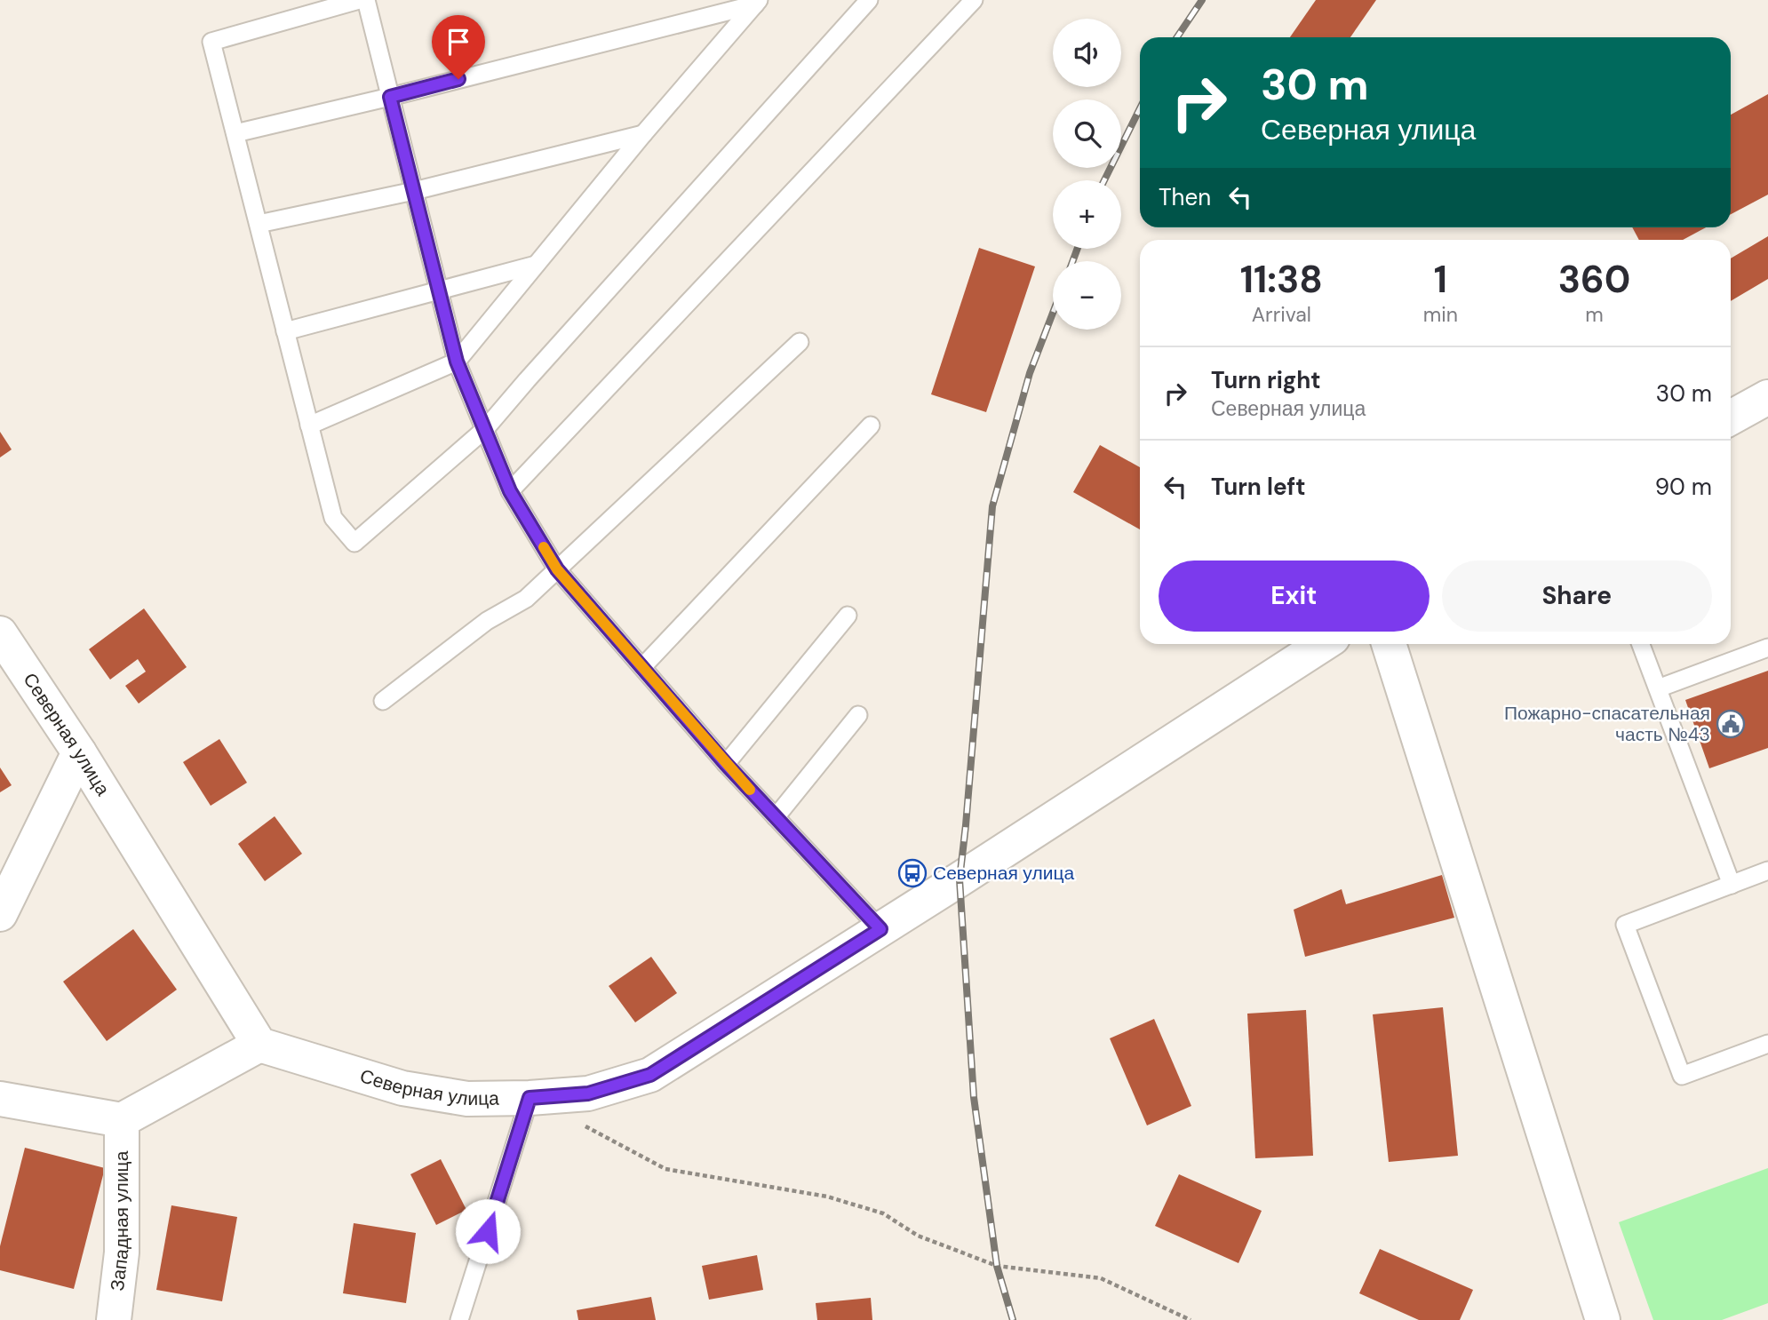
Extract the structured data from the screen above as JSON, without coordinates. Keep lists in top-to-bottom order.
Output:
{
  "streets": {
    "street": ["Северная улица", "Западная улица"]
  },
  "places": {
    "public building": ["Пожарно-спасательная часть №43"],
    "bus stop": ["Северная улица"]
  },
  "page": {
    "map_buttons": ["+", "−"],
    "turn": ["30 m", "Северная улица"],
    "then": "Then",
    "eta": [
      "11:38",
      "Arrival",
      "1",
      "min",
      "360",
      "m"
    ],
    "list": [
      {
        "name": "Turn right",
        "note": "Северная улица",
        "value": "30 m"
      },
      {
        "name": "Turn left",
        "value": "90 m"
      }
    ],
    "buttons": ["Exit", "Share"]
  }
}
